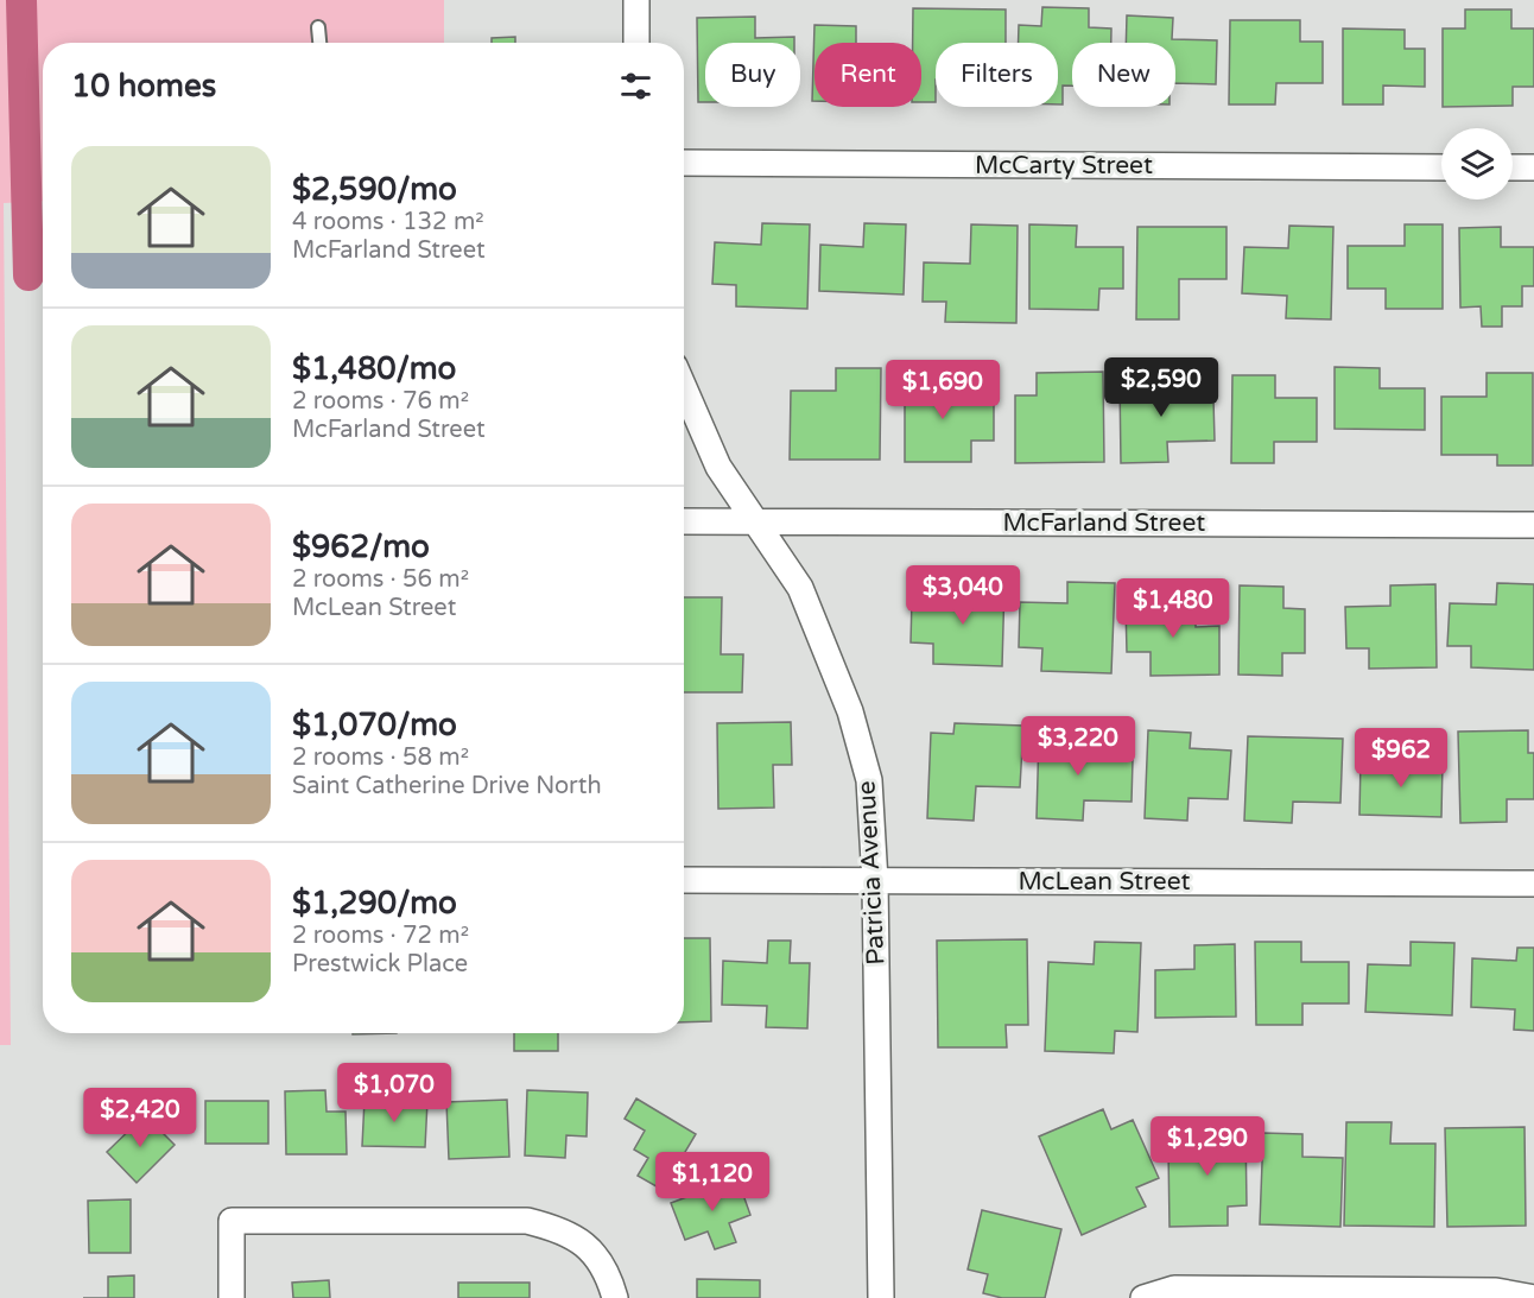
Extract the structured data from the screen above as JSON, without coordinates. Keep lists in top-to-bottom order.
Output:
{
  "streets": {
    "street": [
      "McCarty Street",
      "McFarland Street",
      "Patricia Avenue",
      "McLean Street"
    ]
  },
  "crossings": [
    ["McFarland Street", "Patricia Avenue"],
    ["Patricia Avenue", "McLean Street"]
  ],
  "page": {
    "chip": [
      "Buy",
      "Rent",
      "Filters",
      "New"
    ],
    "heading": "10 homes",
    "list": [
      {
        "name": "$2,590/mo",
        "note": "4 rooms · 132 m² · McFarland Street"
      },
      {
        "name": "$1,480/mo",
        "note": "2 rooms · 76 m² · McFarland Street"
      },
      {
        "name": "$962/mo",
        "note": "2 rooms · 56 m² · McLean Street"
      },
      {
        "name": "$1,070/mo",
        "note": "2 rooms · 58 m² · Saint Catherine Drive North"
      },
      {
        "name": "$1,290/mo",
        "note": "2 rooms · 72 m² · Prestwick Place"
      }
    ],
    "price": [
      "$2,590",
      "$1,690",
      "$3,040",
      "$1,480",
      "$3,220",
      "$962",
      "$1,070",
      "$2,420",
      "$1,290",
      "$1,120"
    ]
  }
}
